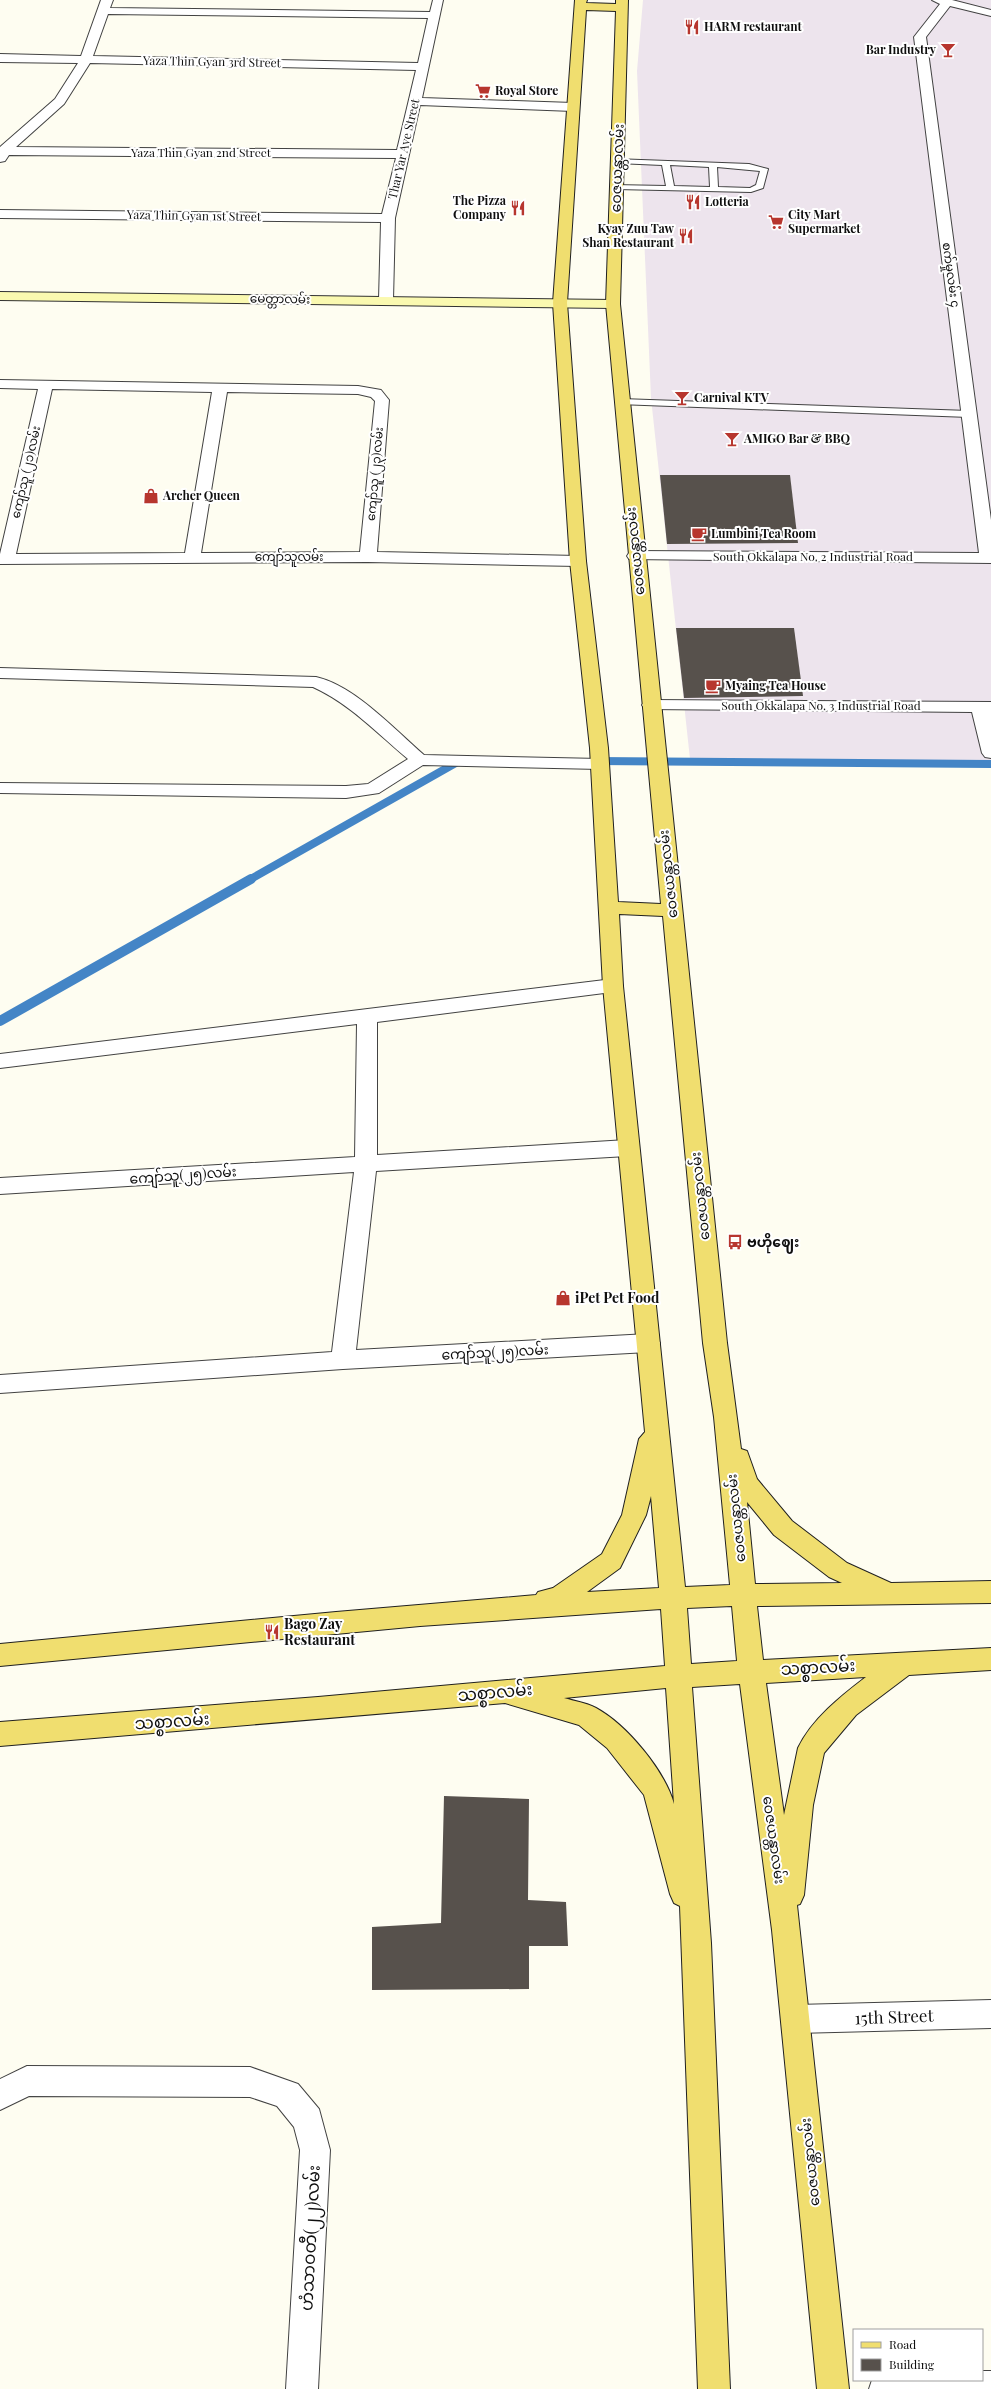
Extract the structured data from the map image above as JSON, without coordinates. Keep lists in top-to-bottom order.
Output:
{
  "streets": {
    "main road": ["ဝေဇယန္တာလမ်း", "မေတ္တာလမ်း", "သစ္စာလမ်း"],
    "street": [
      "Yaza Thin Gyan 3rd Street",
      "Thar Yar Aye Street",
      "Yaza Thin Gyan 2nd Street",
      "Yaza Thin Gyan 1st Street",
      "စက်မှုလမ်း ၄",
      "ကျော်သူ (၂၁)လမ်း",
      "ကျော်သူ (၂၃)လမ်း",
      "ကျော်သူလမ်း",
      "South Okkalapa No. 2 Industrial Road",
      "South Okkalapa No. 3 Industrial Road",
      "ကျော်သူ(၂၅)လမ်း",
      "15th Street",
      "ဟံသာဝတီ(၂၂)လမ်း"
    ]
  },
  "crossings": [
    ["Yaza Thin Gyan 3rd Street", "Thar Yar Aye Street"],
    ["Thar Yar Aye Street", "Yaza Thin Gyan 2nd Street"],
    ["Thar Yar Aye Street", "Yaza Thin Gyan 1st Street"],
    ["Thar Yar Aye Street", "မေတ္တာလမ်း"],
    ["ဝေဇယန္တာလမ်း", "မေတ္တာလမ်း"],
    ["ဝေဇယန္တာလမ်း", "South Okkalapa No. 2 Industrial Road"],
    ["ဝေဇယန္တာလမ်း", "South Okkalapa No. 3 Industrial Road"],
    ["ဝေဇယန္တာလမ်း", "သစ္စာလမ်း"],
    ["ဝေဇယန္တာလမ်း", "15th Street"],
    ["စက်မှုလမ်း ၄", "South Okkalapa No. 2 Industrial Road"],
    ["ကျော်သူ (၂၁)လမ်း", "ကျော်သူလမ်း"],
    ["ကျော်သူ (၂၃)လမ်း", "ကျော်သူလမ်း"]
  ],
  "places": {
    "restaurant": [
      "HARM restaurant",
      "Lotteria",
      "The Pizza Company",
      "Kyay Zuu Taw Shan Restaurant",
      "Bago Zay Restaurant"
    ],
    "bar": ["Bar Industry", "Carnival KTV", "AMIGO Bar & BBQ"],
    "supermarket": ["Royal Store", "City Mart Supermarket"],
    "shop": ["Archer Queen", "iPet Pet Food"],
    "cafe": ["Lumbini Tea Room", "Myaing Tea House"],
    "bus stop": ["ဗဟိုဈေး"]
  },
  "legend": ["Road", "Building"]
}
